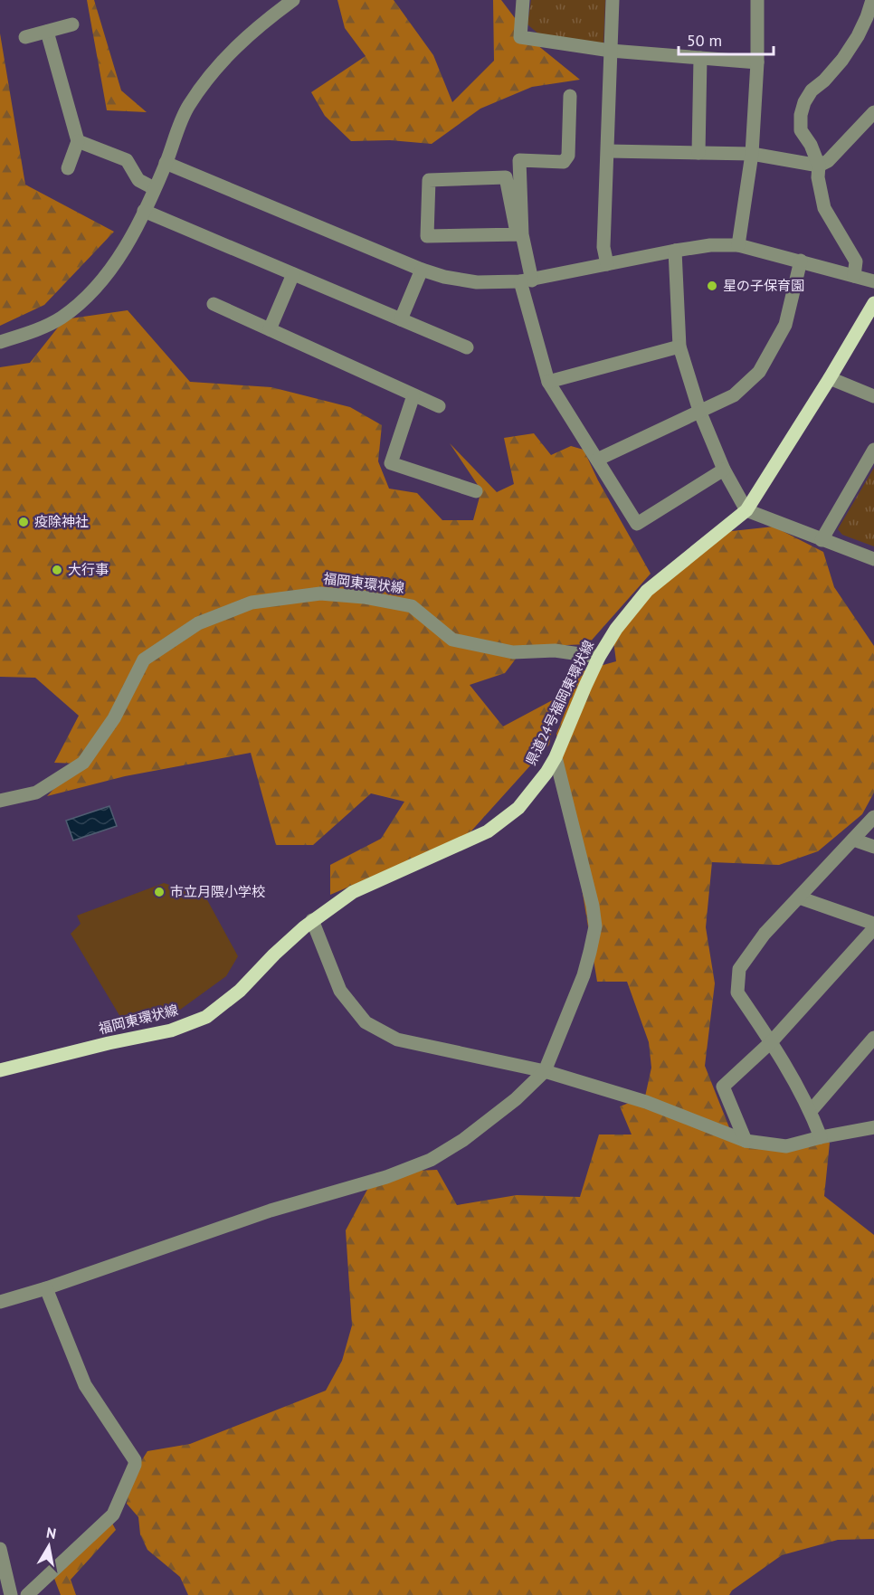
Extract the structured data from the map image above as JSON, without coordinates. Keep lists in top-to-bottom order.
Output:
{
  "streets": {
    "main road": ["福岡東環状線", "県道24号福岡東環状線"]
  },
  "crossings": [
    ["福岡東環状線", "県道24号福岡東環状線"]
  ],
  "places": [
    "星の子保育園",
    "疫除神社",
    "大行事",
    "市立月隈小学校"
  ],
  "scale_bar": "50 m",
  "north": "top"
}
